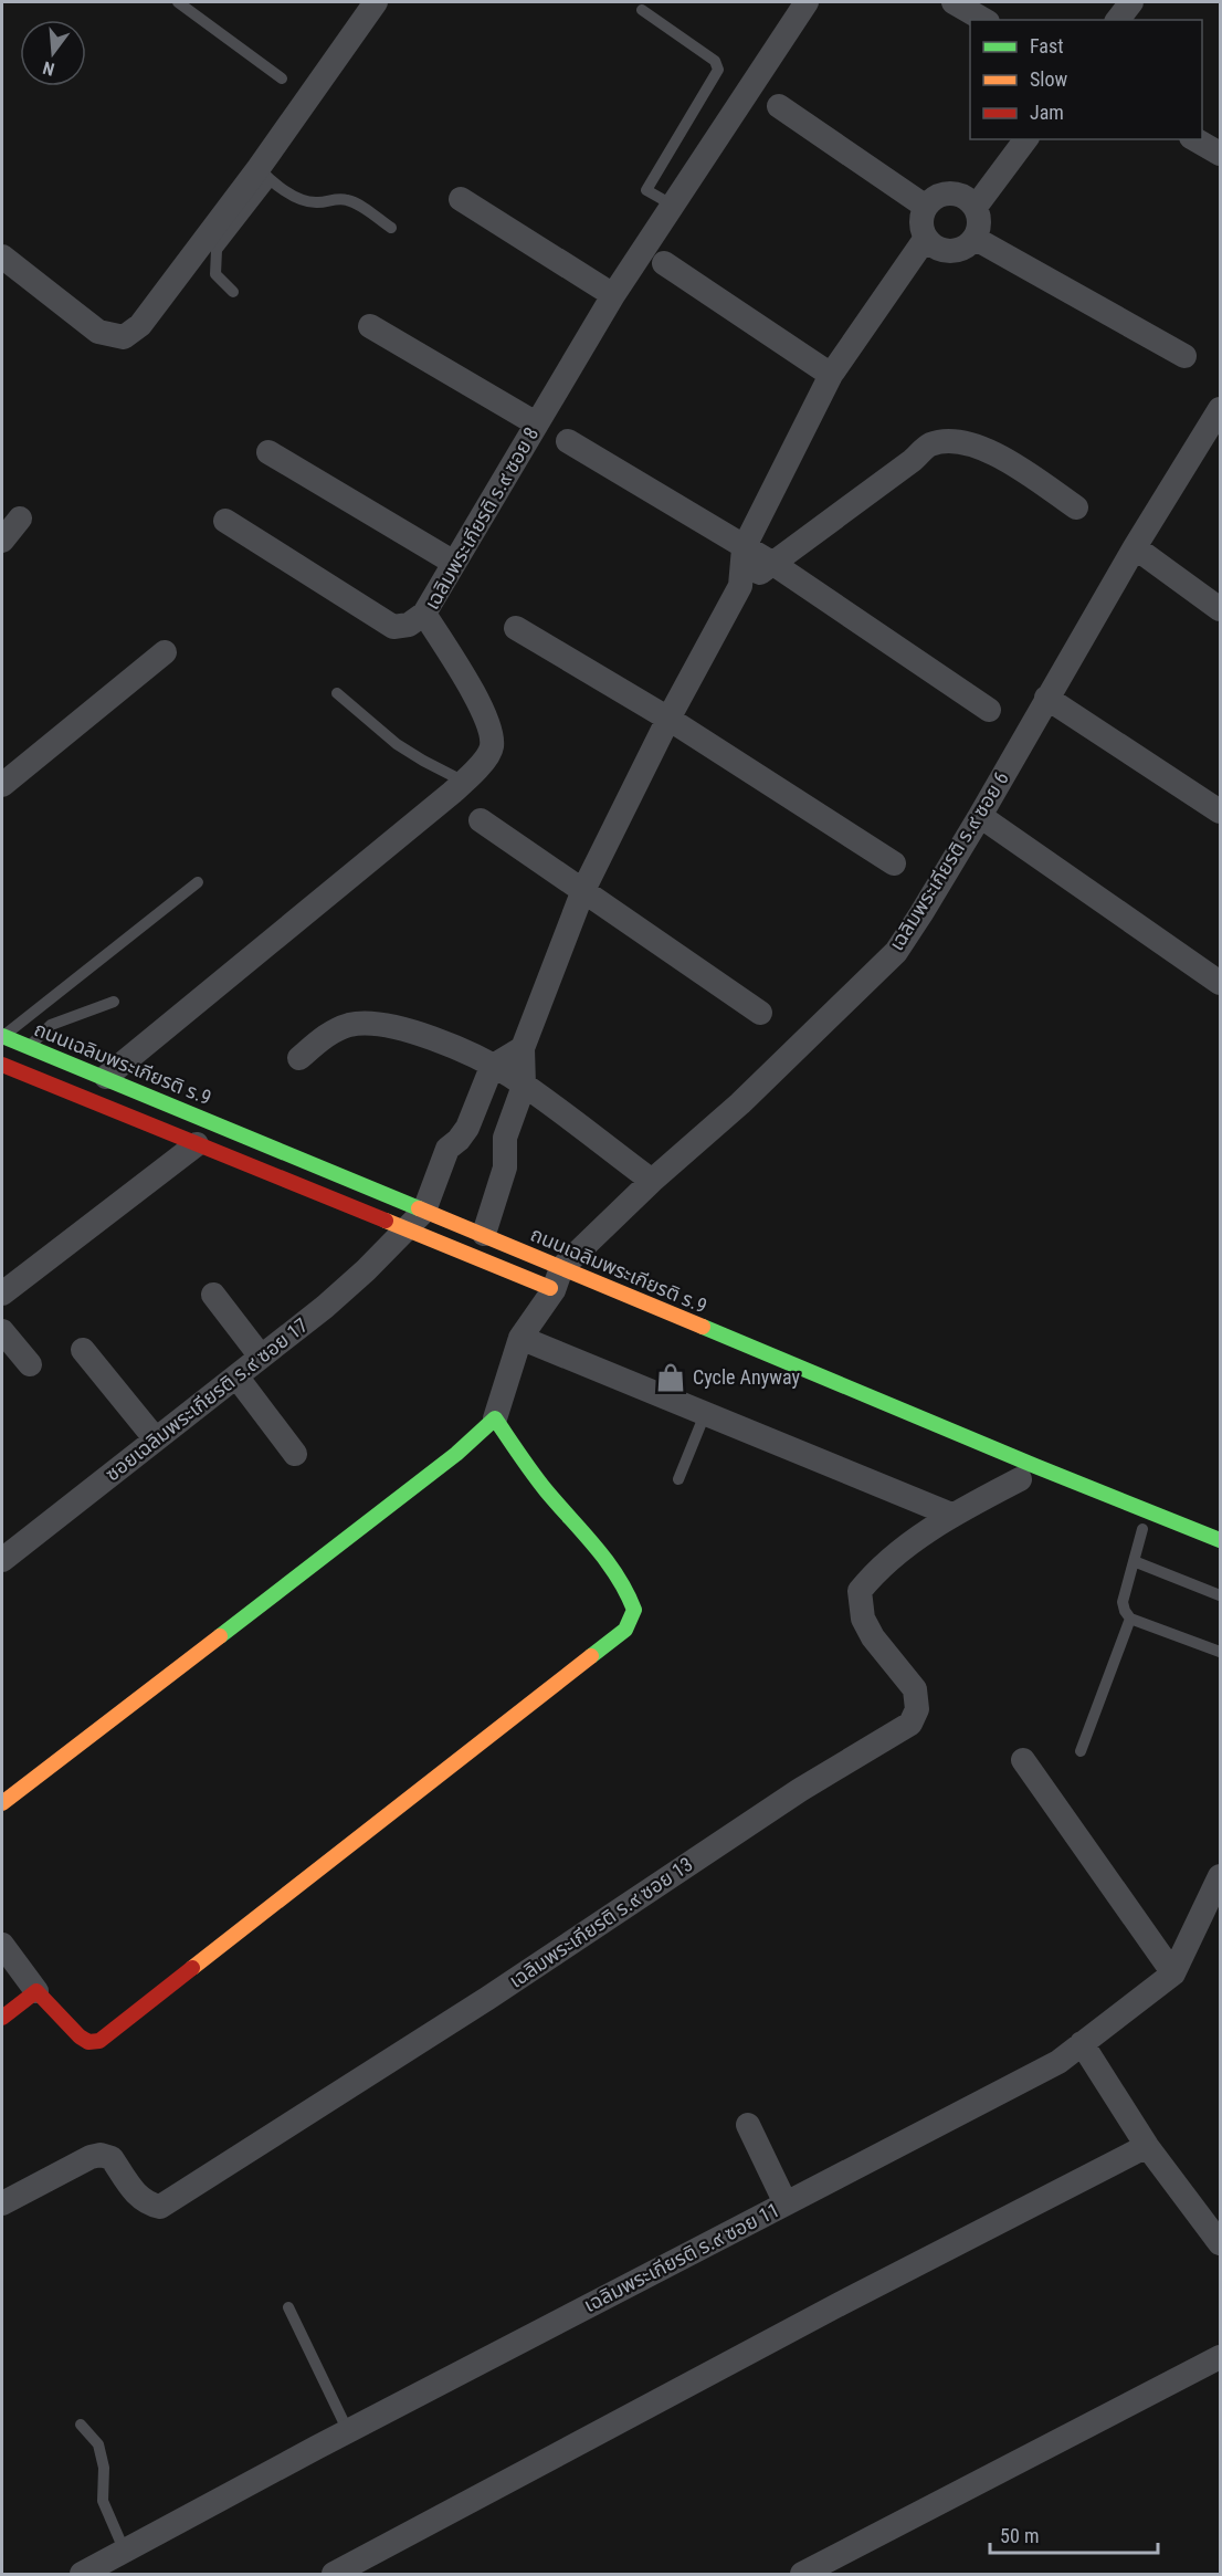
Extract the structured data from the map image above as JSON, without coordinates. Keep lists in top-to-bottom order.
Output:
{
  "streets": {
    "main road": ["ถนนเฉลิมพระเกียรติ ร.9"],
    "street": [
      "เฉลิมพระเกียรติ ร.๙ ซอย 8",
      "เฉลิมพระเกียรติ ร.๙ ซอย 6",
      "ซอยเฉลิมพระเกียรติ ร.๙ ซอย 17",
      "เฉลิมพระเกียรติ ร.๙ ซอย 13",
      "เฉลิมพระเกียรติ ร.๙ ซอย 11"
    ]
  },
  "crossings": [
    ["เฉลิมพระเกียรติ ร.๙ ซอย 8", "ถนนเฉลิมพระเกียรติ ร.9"],
    ["เฉลิมพระเกียรติ ร.๙ ซอย 6", "ถนนเฉลิมพระเกียรติ ร.9"],
    ["ถนนเฉลิมพระเกียรติ ร.9", "ซอยเฉลิมพระเกียรติ ร.๙ ซอย 17"]
  ],
  "places": {
    "shop": ["Cycle Anyway"]
  },
  "legend": ["Fast", "Slow", "Jam"],
  "scale_bar": "50 m",
  "north": "bottom"
}
